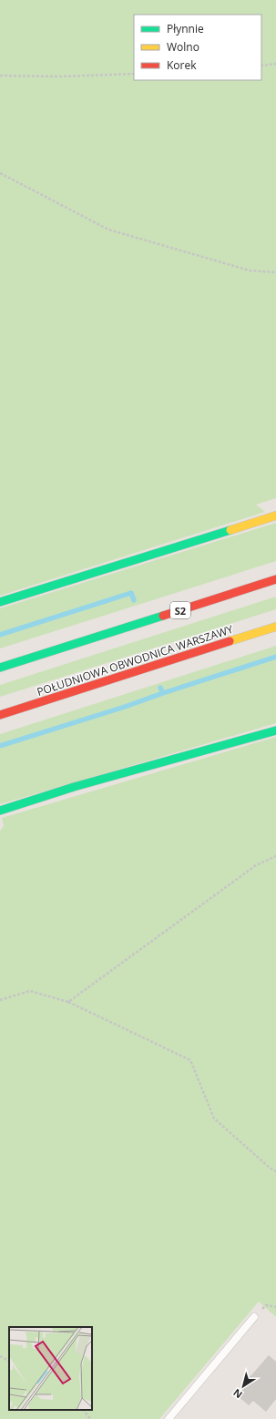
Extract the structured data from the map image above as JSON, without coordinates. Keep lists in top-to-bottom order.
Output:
{
  "streets": {
    "main road": ["S2", "POŁUDNIOWA OBWODNICA WARSZAWY"]
  },
  "legend": ["Płynnie", "Wolno", "Korek"],
  "north": "bottom left"
}
